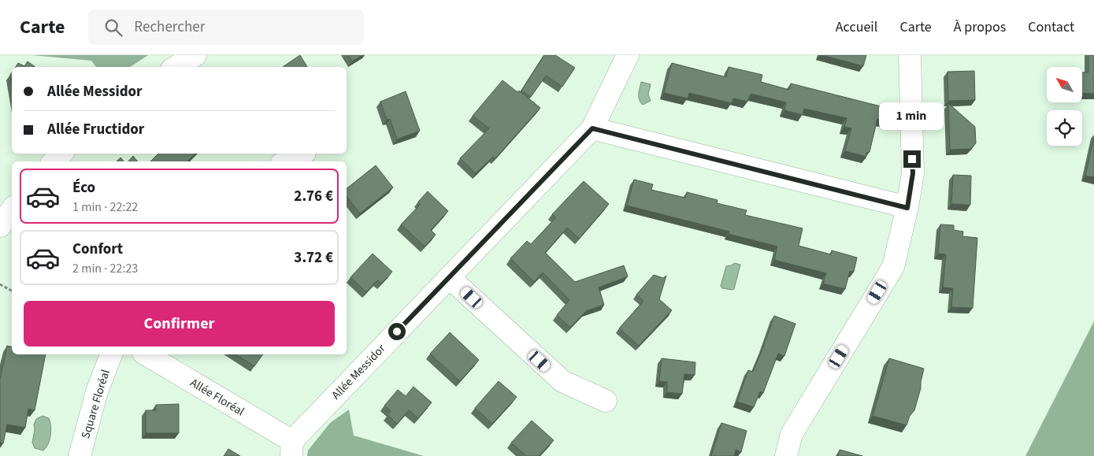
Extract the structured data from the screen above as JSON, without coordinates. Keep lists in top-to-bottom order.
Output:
{
  "streets": {
    "street": ["Allée Messidor", "Allée Floréal", "Square Floréal"]
  },
  "crossings": [
    ["Allée Messidor", "Allée Floréal"]
  ],
  "north": "top left",
  "page": {
    "header": "Carte",
    "search": "Rechercher",
    "nav": [
      "Accueil",
      "Carte",
      "À propos",
      "Contact"
    ],
    "banner": ["Allée Messidor", "Allée Fructidor"],
    "bubble": "1 min",
    "list": [
      {
        "name": "Éco",
        "note": "1 min · 22:22",
        "value": "2.76 €"
      },
      {
        "name": "Confort",
        "note": "2 min · 22:23",
        "value": "3.72 €"
      }
    ],
    "buttons": "Confirmer"
  }
}
